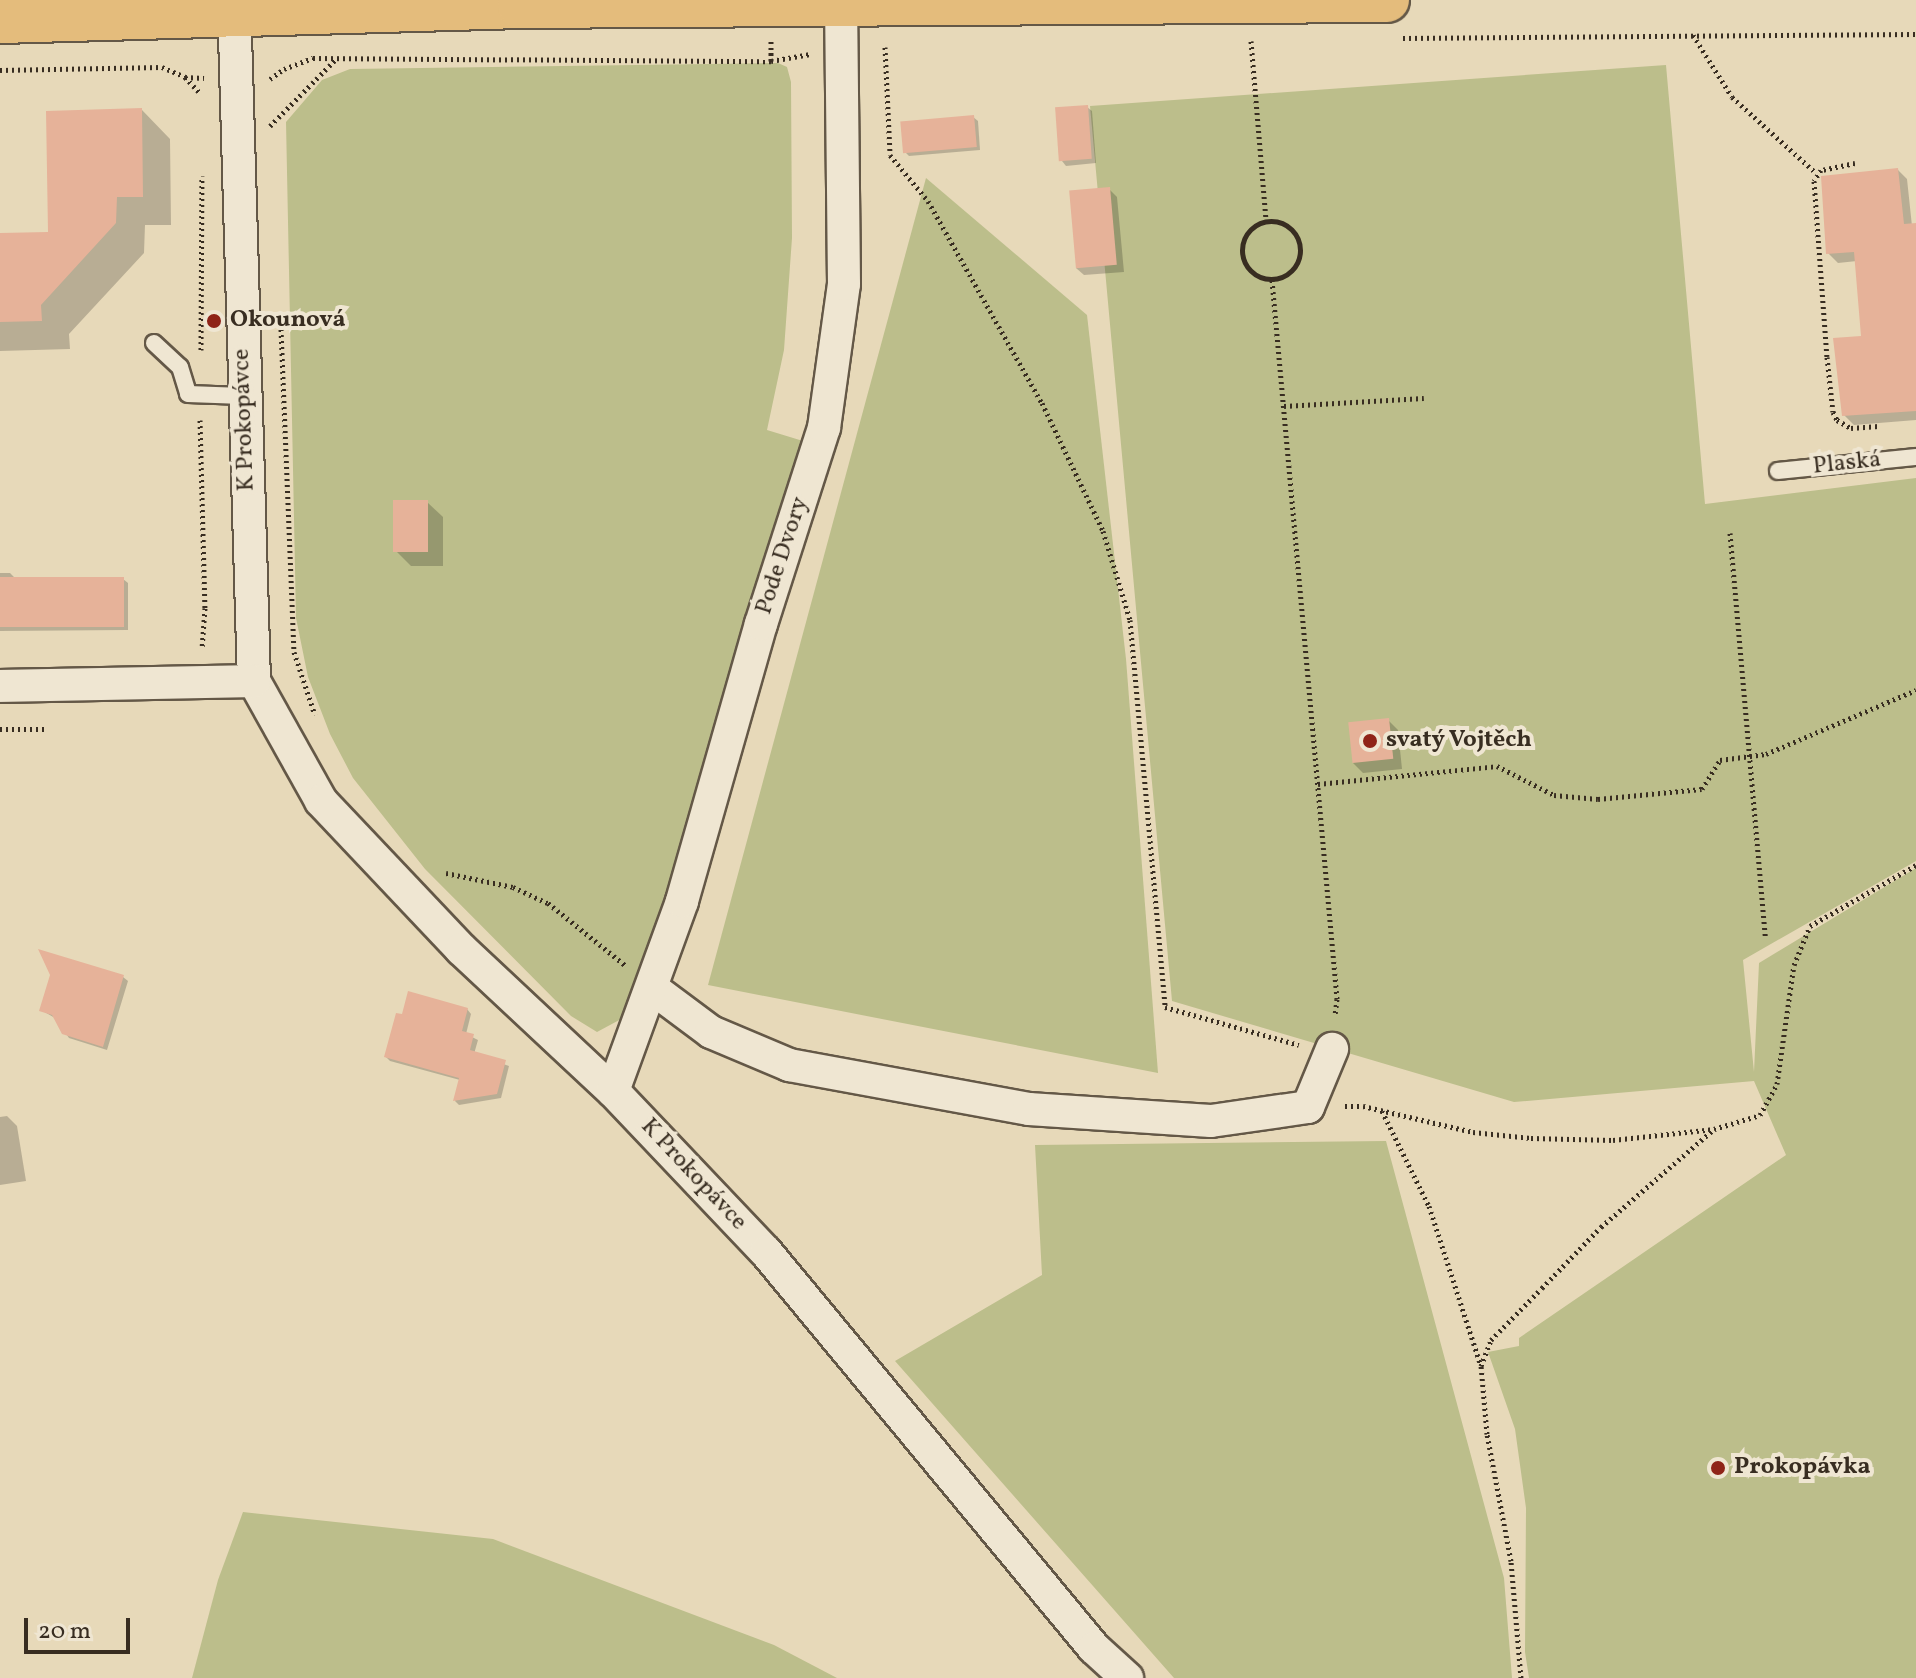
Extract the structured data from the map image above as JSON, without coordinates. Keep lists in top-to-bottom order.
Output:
{
  "streets": {
    "street": ["K Prokopávce", "Pode Dvory"],
    "lane": ["Plaská"]
  },
  "crossings": [
    ["K Prokopávce", "Pode Dvory"]
  ],
  "places": ["Okounová", "svatý Vojtěch", "Prokopávka"],
  "scale_bar": "20 m"
}
